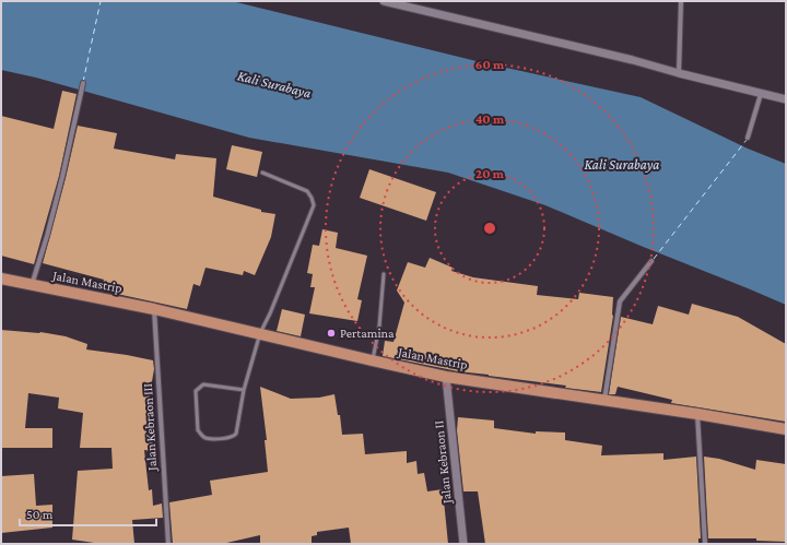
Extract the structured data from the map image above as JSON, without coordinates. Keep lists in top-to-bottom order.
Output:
{
  "streets": {
    "main road": ["Jalan Mastrip"],
    "street": ["Jalan Kebraon III", "Jalan Kebraon II"]
  },
  "crossings": [
    ["Jalan Mastrip", "Jalan Kebraon III"],
    ["Jalan Mastrip", "Jalan Kebraon II"]
  ],
  "water": ["Kali Surabaya"],
  "places": ["Pertamina"],
  "scale_bar": "50 m",
  "rings": ["60 m", "40 m", "20 m"]
}
